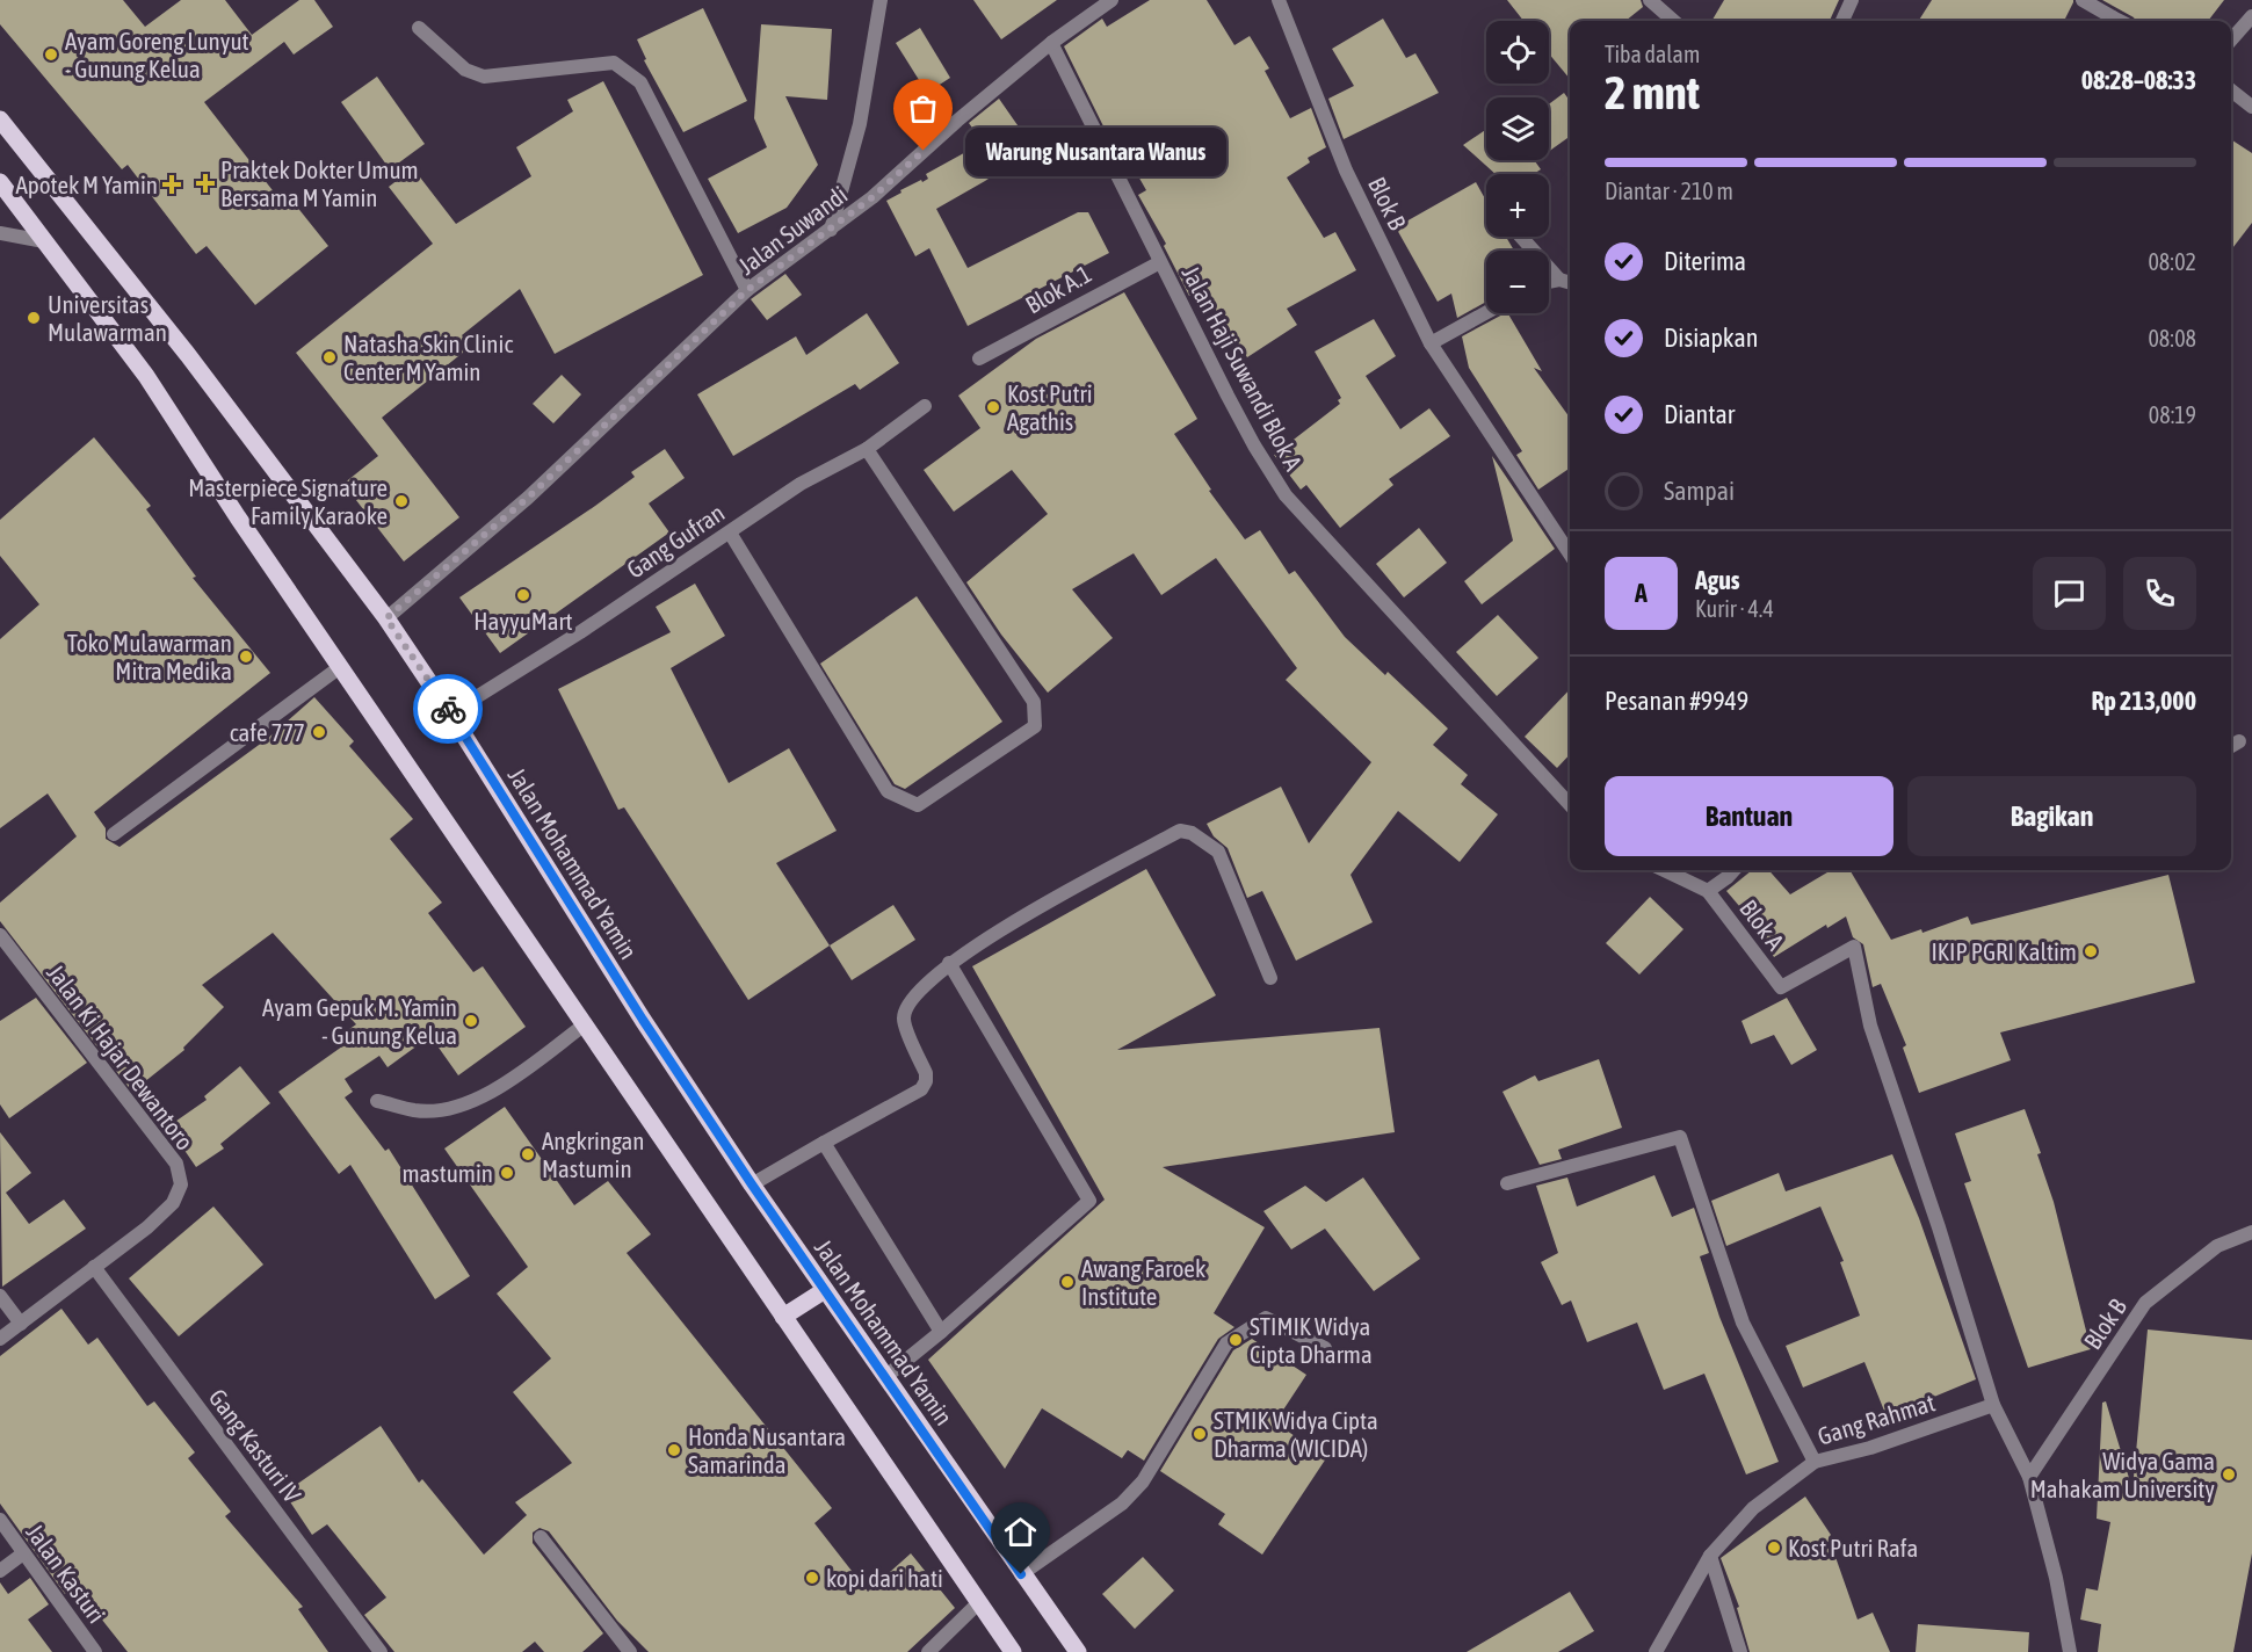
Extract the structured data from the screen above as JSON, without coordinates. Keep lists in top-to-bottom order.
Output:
{
  "streets": {
    "main road": ["Jalan Mohammad Yamin"],
    "street": [
      "Blok B",
      "Jalan Suwandi",
      "Blok A.1",
      "Jalan Haji Suwandi Blok A",
      "Gang Gufran",
      "Blok A",
      "Jalan Ki Hajar Dewantoro",
      "Gang Rahmat",
      "Gang Kasturi IV",
      "Jalan Kasturi"
    ]
  },
  "crossings": [
    ["Jalan Suwandi", "Jalan Haji Suwandi Blok A"],
    ["Jalan Suwandi", "Jalan Mohammad Yamin"],
    ["Blok A.1", "Jalan Haji Suwandi Blok A"],
    ["Gang Gufran", "Jalan Mohammad Yamin"],
    ["Blok A", "Gang Rahmat"],
    ["Jalan Ki Hajar Dewantoro", "Gang Kasturi IV"]
  ],
  "places": {
    "other": [
      "Ayam Goreng Lunyut - Gunung Kelua",
      "Warung Nusantara Wanus",
      "Universitas Mulawarman",
      "Natasha Skin Clinic Center M Yamin",
      "Kost Putri Agathis",
      "Masterpiece Signature Family Karaoke",
      "HayyuMart",
      "Toko Mulawarman Mitra Medika",
      "cafe 777",
      "IKIP PGRI Kaltim",
      "Ayam Gepuk M. Yamin - Gunung Kelua",
      "Angkringan Mastumin",
      "mastumin",
      "Awang Faroek Institute",
      "STIMIK Widya Cipta Dharma",
      "STMIK Widya Cipta Dharma (WICIDA)",
      "Honda Nusantara Samarinda",
      "Widya Gama Mahakam University",
      "Kost Putri Rafa",
      "kopi dari hati"
    ],
    "health": ["Praktek Dokter Umum Bersama M Yamin", "Apotek M Yamin"]
  },
  "page": {
    "map_buttons": ["+", "−"],
    "heading": ["2 mnt", "Tiba dalam", "08:28–08:33"],
    "panel": [
      "Agus",
      "Kurir · 4.4",
      "Pesanan #9949",
      "Rp 213,000"
    ],
    "bubble": "Warung Nusantara Wanus",
    "bar": "Diantar · 210 m",
    "list": [
      ["Diterima", "08:02"],
      ["Disiapkan", "08:08"],
      ["Diantar", "08:19"],
      "Sampai"
    ],
    "round": "A",
    "buttons": ["Bantuan", "Bagikan"]
  }
}
